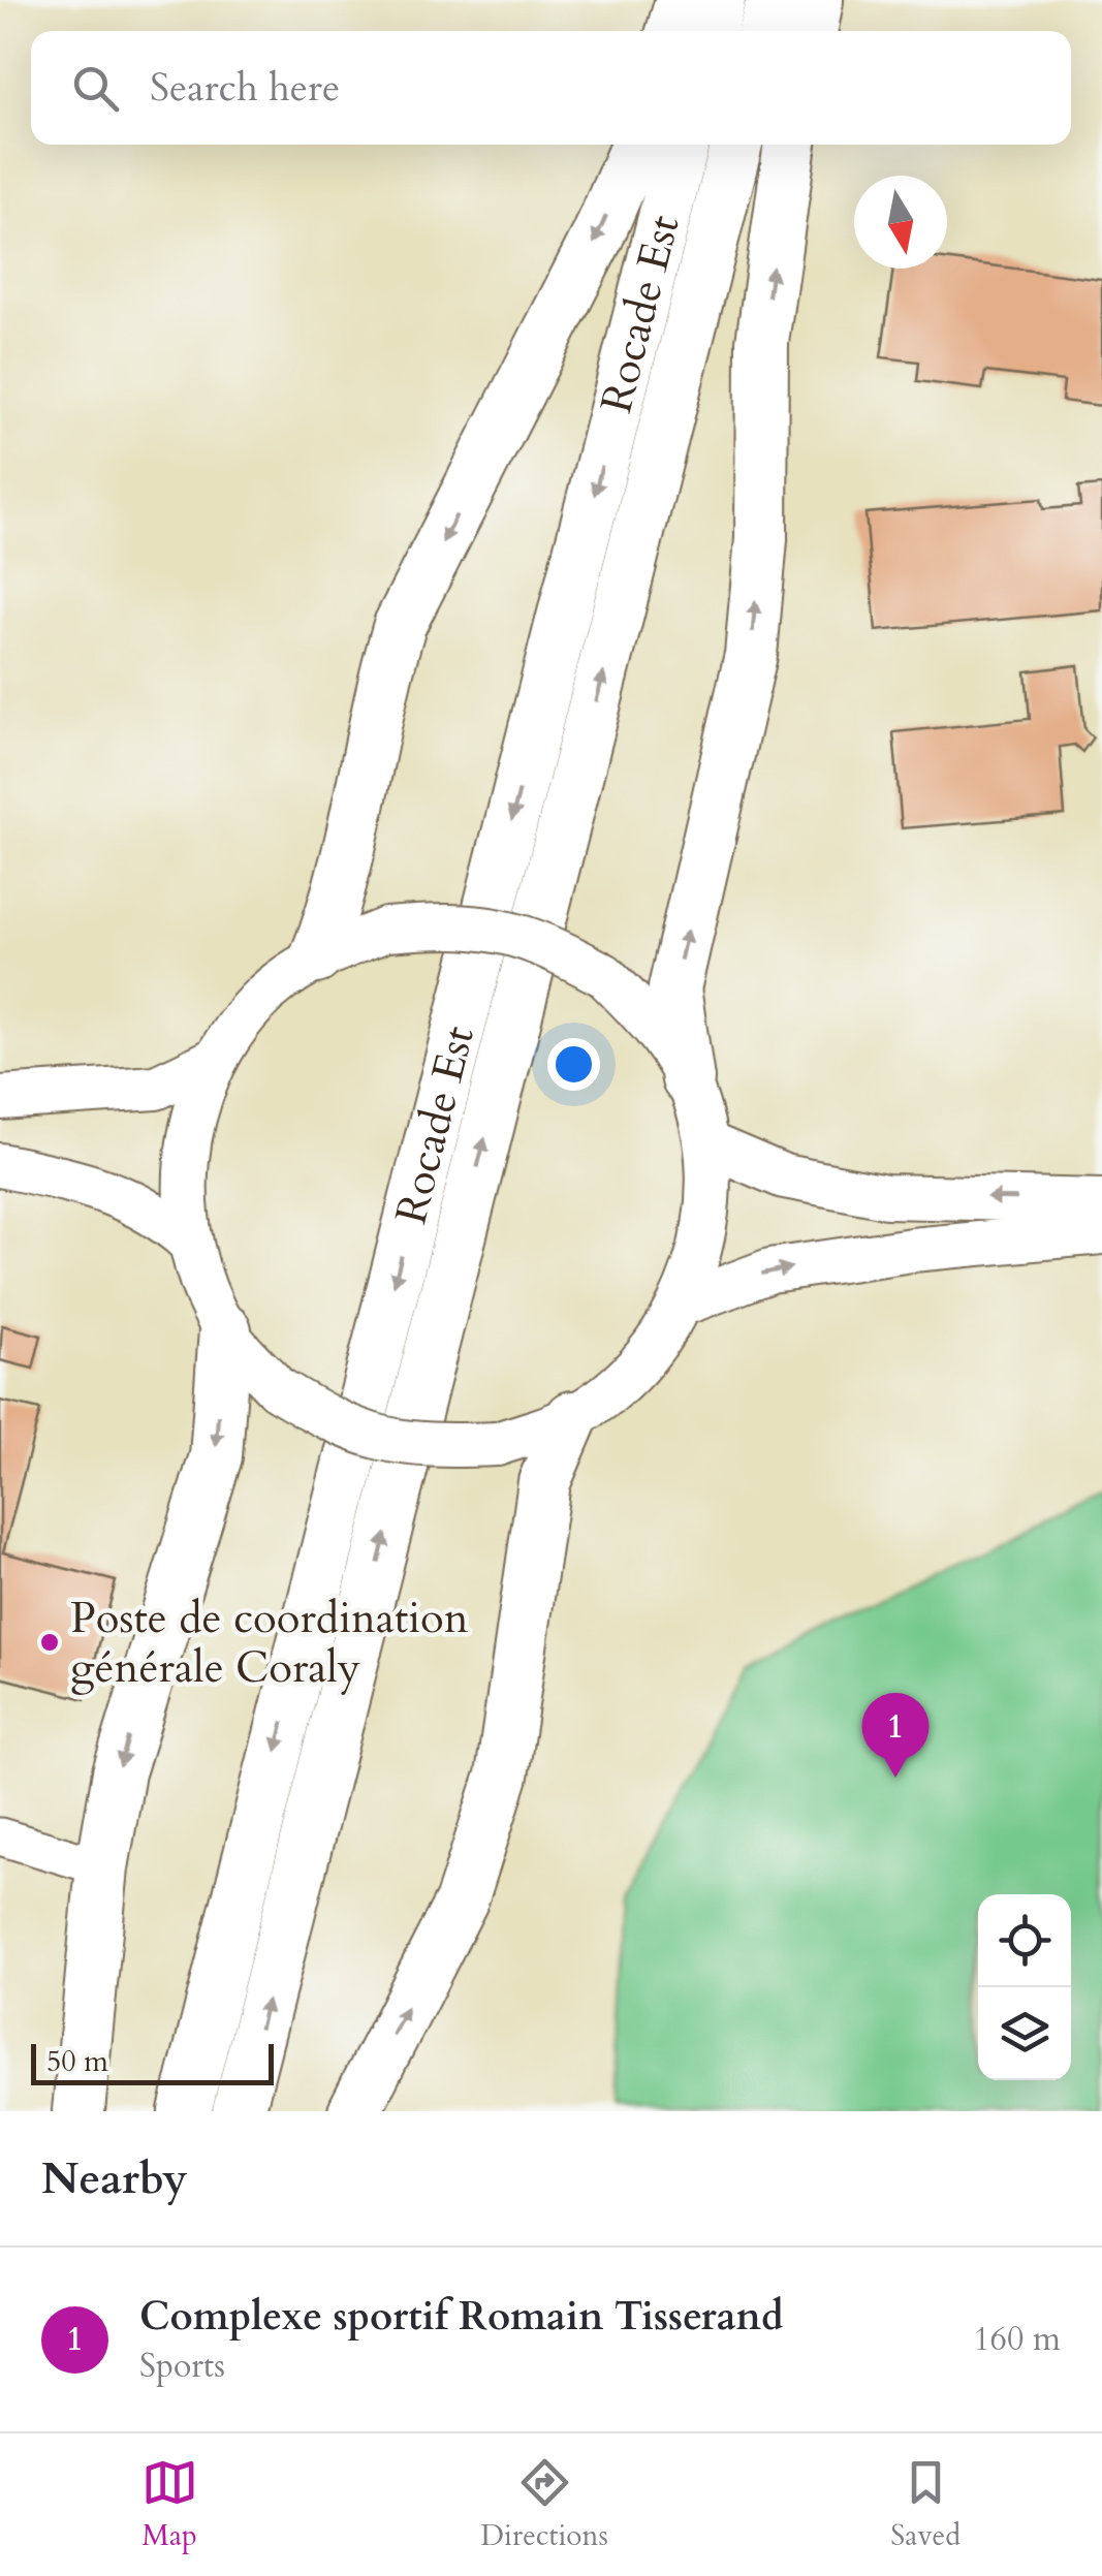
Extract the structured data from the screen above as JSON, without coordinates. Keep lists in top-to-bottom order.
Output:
{
  "streets": {
    "highway": ["Rocade Est"]
  },
  "places": ["Poste de coordination générale Coraly"],
  "scale_bar": "50 m",
  "north": "bottom",
  "page": {
    "search": "Search here",
    "pins": "1",
    "scale": "50 m",
    "heading": "Nearby",
    "list": [
      {
        "mark": "1",
        "name": "Complexe sportif Romain Tisserand",
        "note": "Sports",
        "value": "160 m"
      }
    ],
    "nav": ["Map", "Directions", "Saved"]
  }
}
